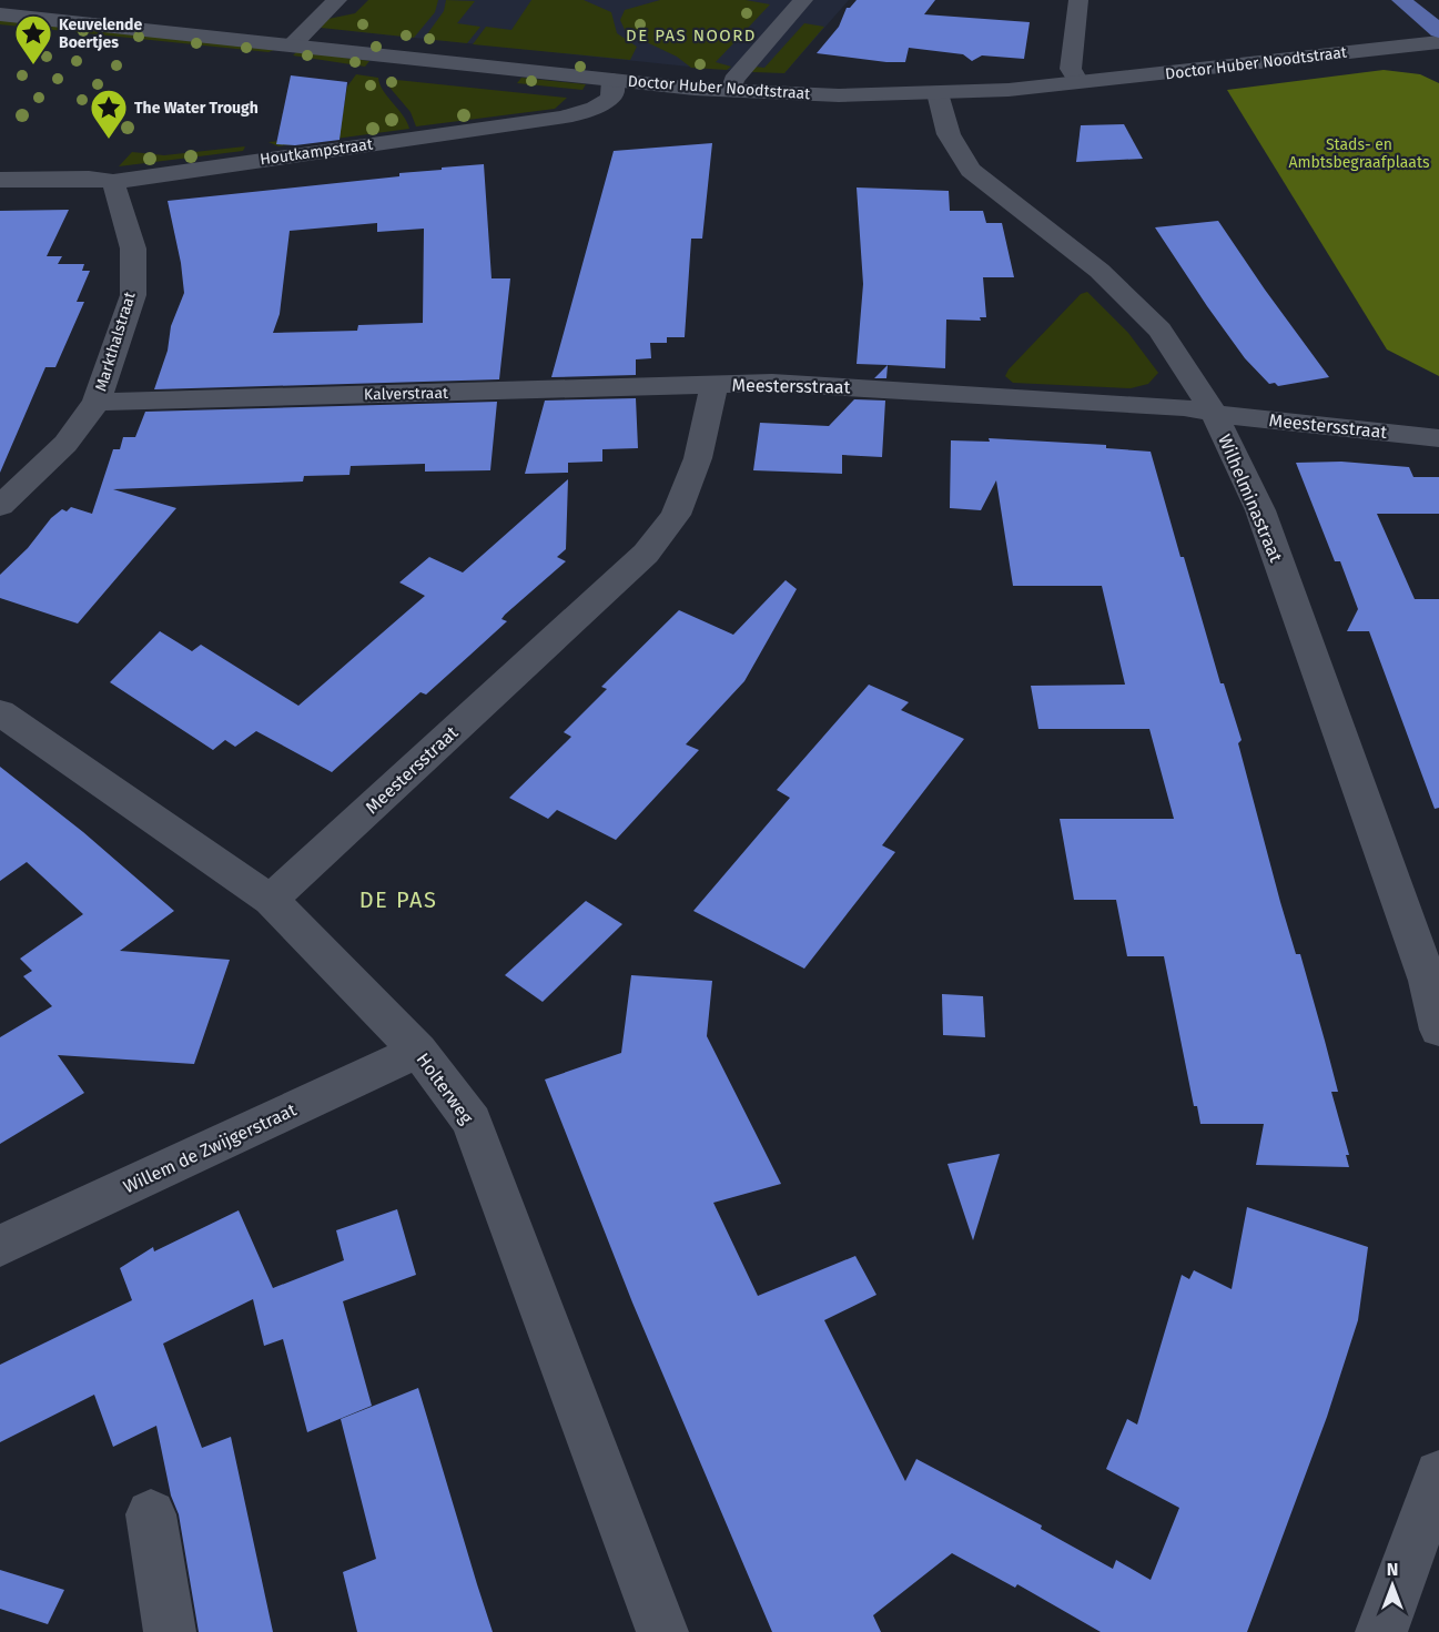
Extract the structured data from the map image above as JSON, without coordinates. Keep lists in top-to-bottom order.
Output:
{
  "streets": {
    "street": [
      "Doctor Huber Noodtstraat",
      "Houtkampstraat",
      "Markthalstraat",
      "Meestersstraat",
      "Kalverstraat",
      "Wilhelminastraat",
      "Holterweg",
      "Willem de Zwijgerstraat"
    ]
  },
  "crossings": [
    ["Doctor Huber Noodtstraat", "Houtkampstraat"],
    ["Doctor Huber Noodtstraat", "Wilhelminastraat"],
    ["Houtkampstraat", "Markthalstraat"],
    ["Markthalstraat", "Kalverstraat"],
    ["Meestersstraat", "Kalverstraat"],
    ["Meestersstraat", "Wilhelminastraat"],
    ["Meestersstraat", "Holterweg"],
    ["Holterweg", "Willem de Zwijgerstraat"]
  ],
  "districts": ["DE PAS NOORD", "DE PAS"],
  "parks": ["Stads- en Ambtsbegraafplaats"],
  "places": {
    "place": ["Keuvelende Boertjes", "The Water Trough"]
  },
  "north": "top"
}
